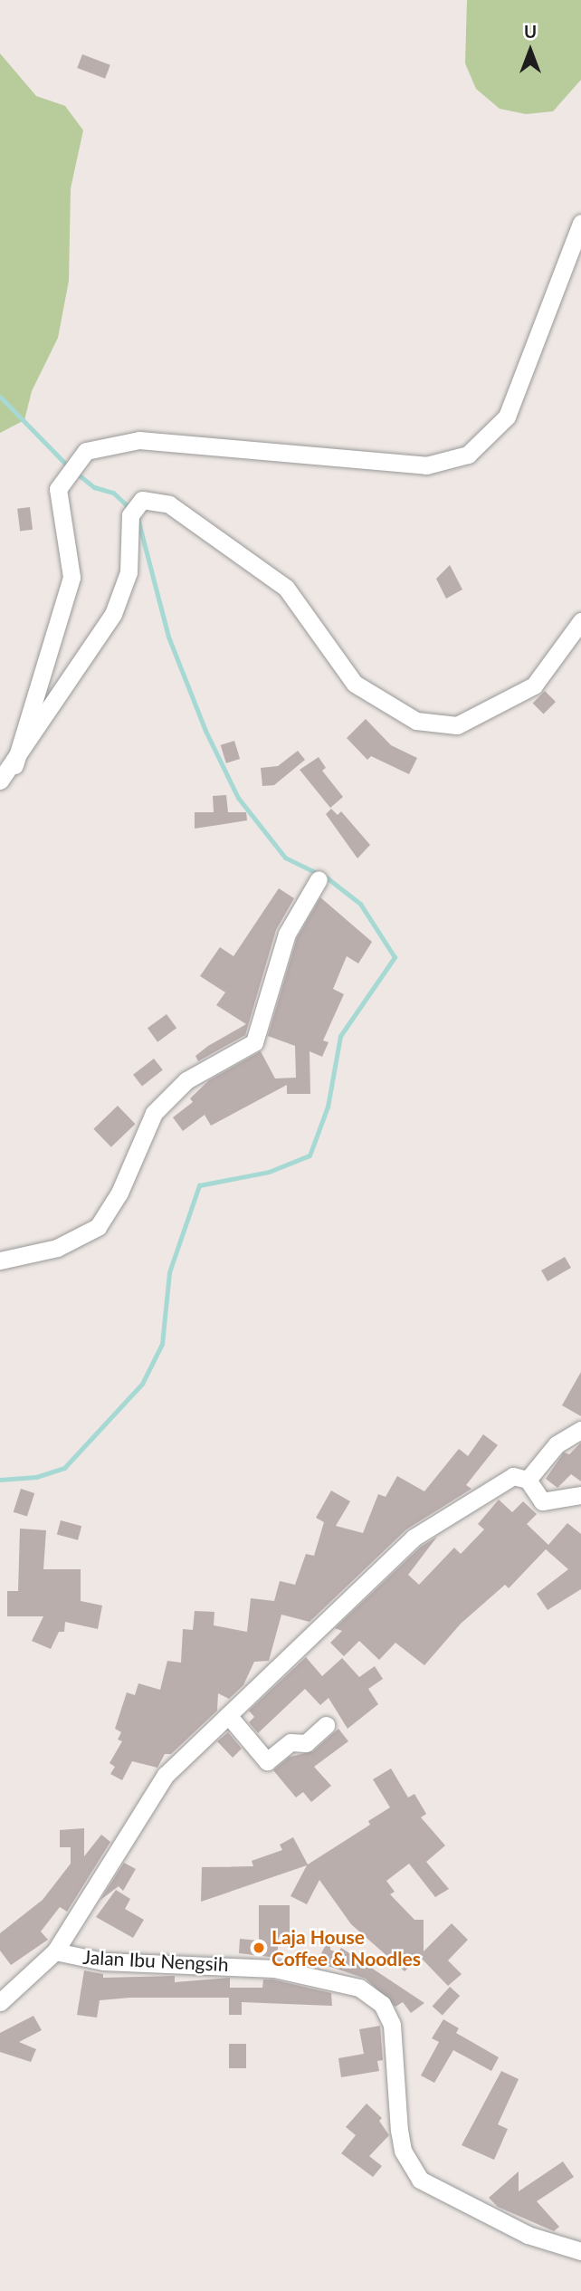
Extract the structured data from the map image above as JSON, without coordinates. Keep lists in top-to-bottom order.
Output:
{
  "streets": {
    "street": ["Jalan Ibu Nengsih"]
  },
  "places": ["Laja House Coffee & Noodles"],
  "north": "top"
}
